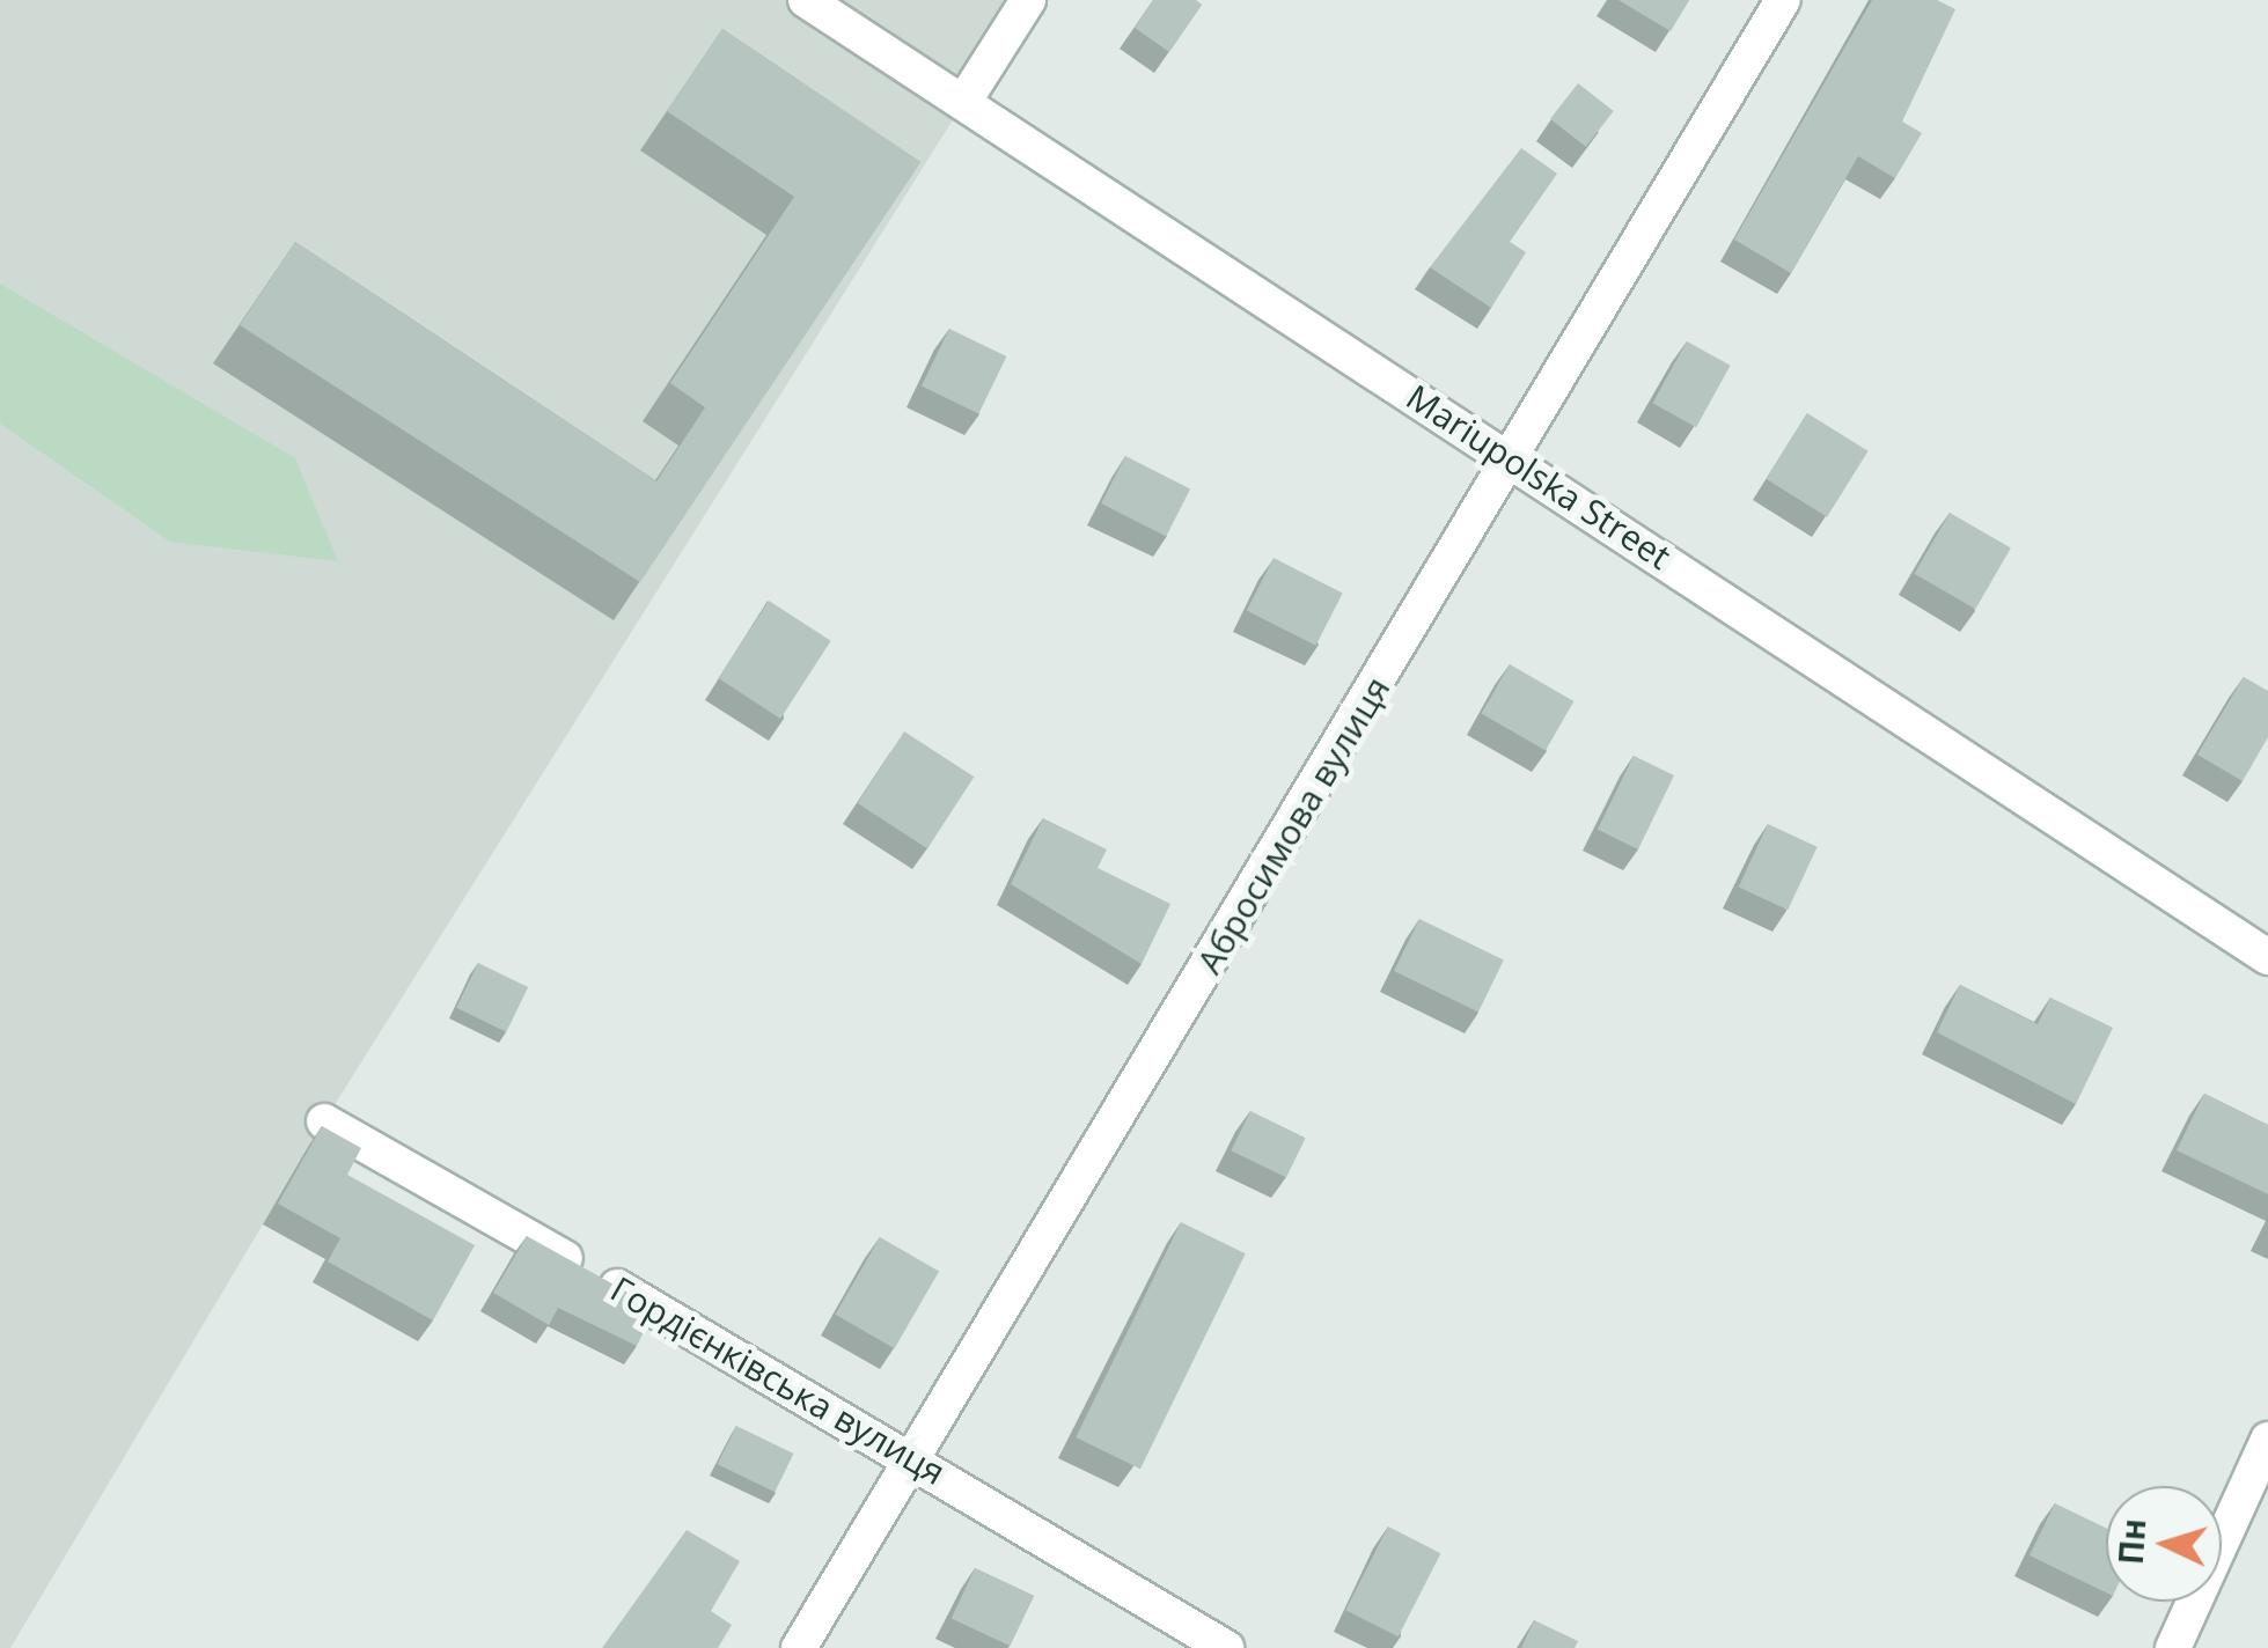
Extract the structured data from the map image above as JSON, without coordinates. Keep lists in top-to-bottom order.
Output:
{
  "streets": {
    "street": ["Mariupolska Street", "Абросимова вулиця", "Гордієнківська вулиця"]
  },
  "crossings": [
    ["Mariupolska Street", "Абросимова вулиця"],
    ["Абросимова вулиця", "Гордієнківська вулиця"]
  ],
  "north": "left"
}
